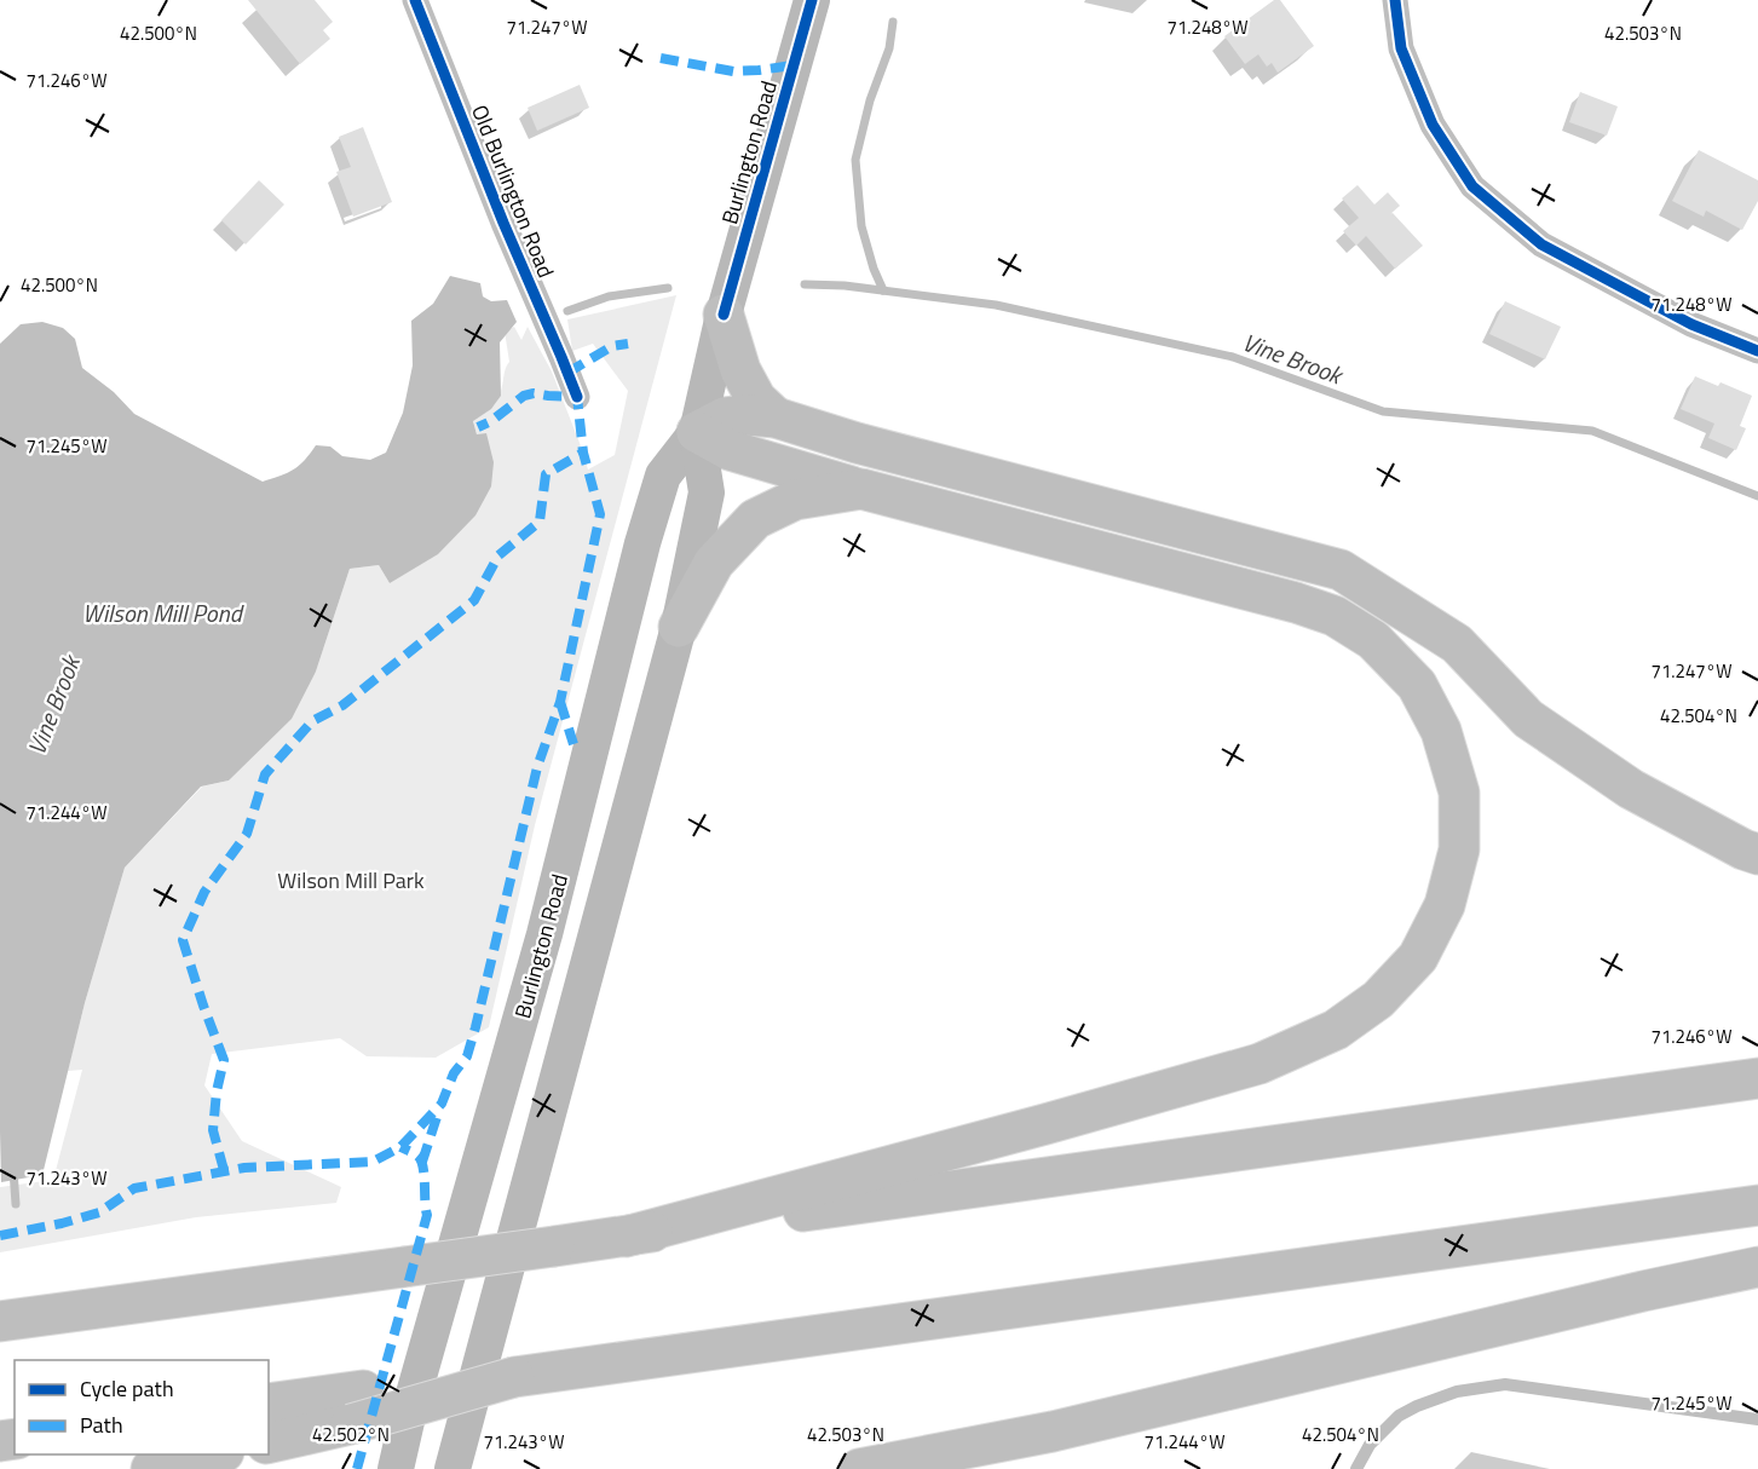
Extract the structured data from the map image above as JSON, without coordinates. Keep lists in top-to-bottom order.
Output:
{
  "streets": {
    "main road": ["Burlington Road"],
    "street": ["Old Burlington Road"]
  },
  "water": ["Vine Brook", "Wilson Mill Pond"],
  "parks": ["Wilson Mill Park"],
  "legend": ["Cycle path", "Path"],
  "coordinates": [
    "71.247°W",
    "71.248°W",
    "42.500°N",
    "42.503°N",
    "71.246°W",
    "71.245°W",
    "42.504°N",
    "71.244°W",
    "71.243°W",
    "42.502°N"
  ]
}
